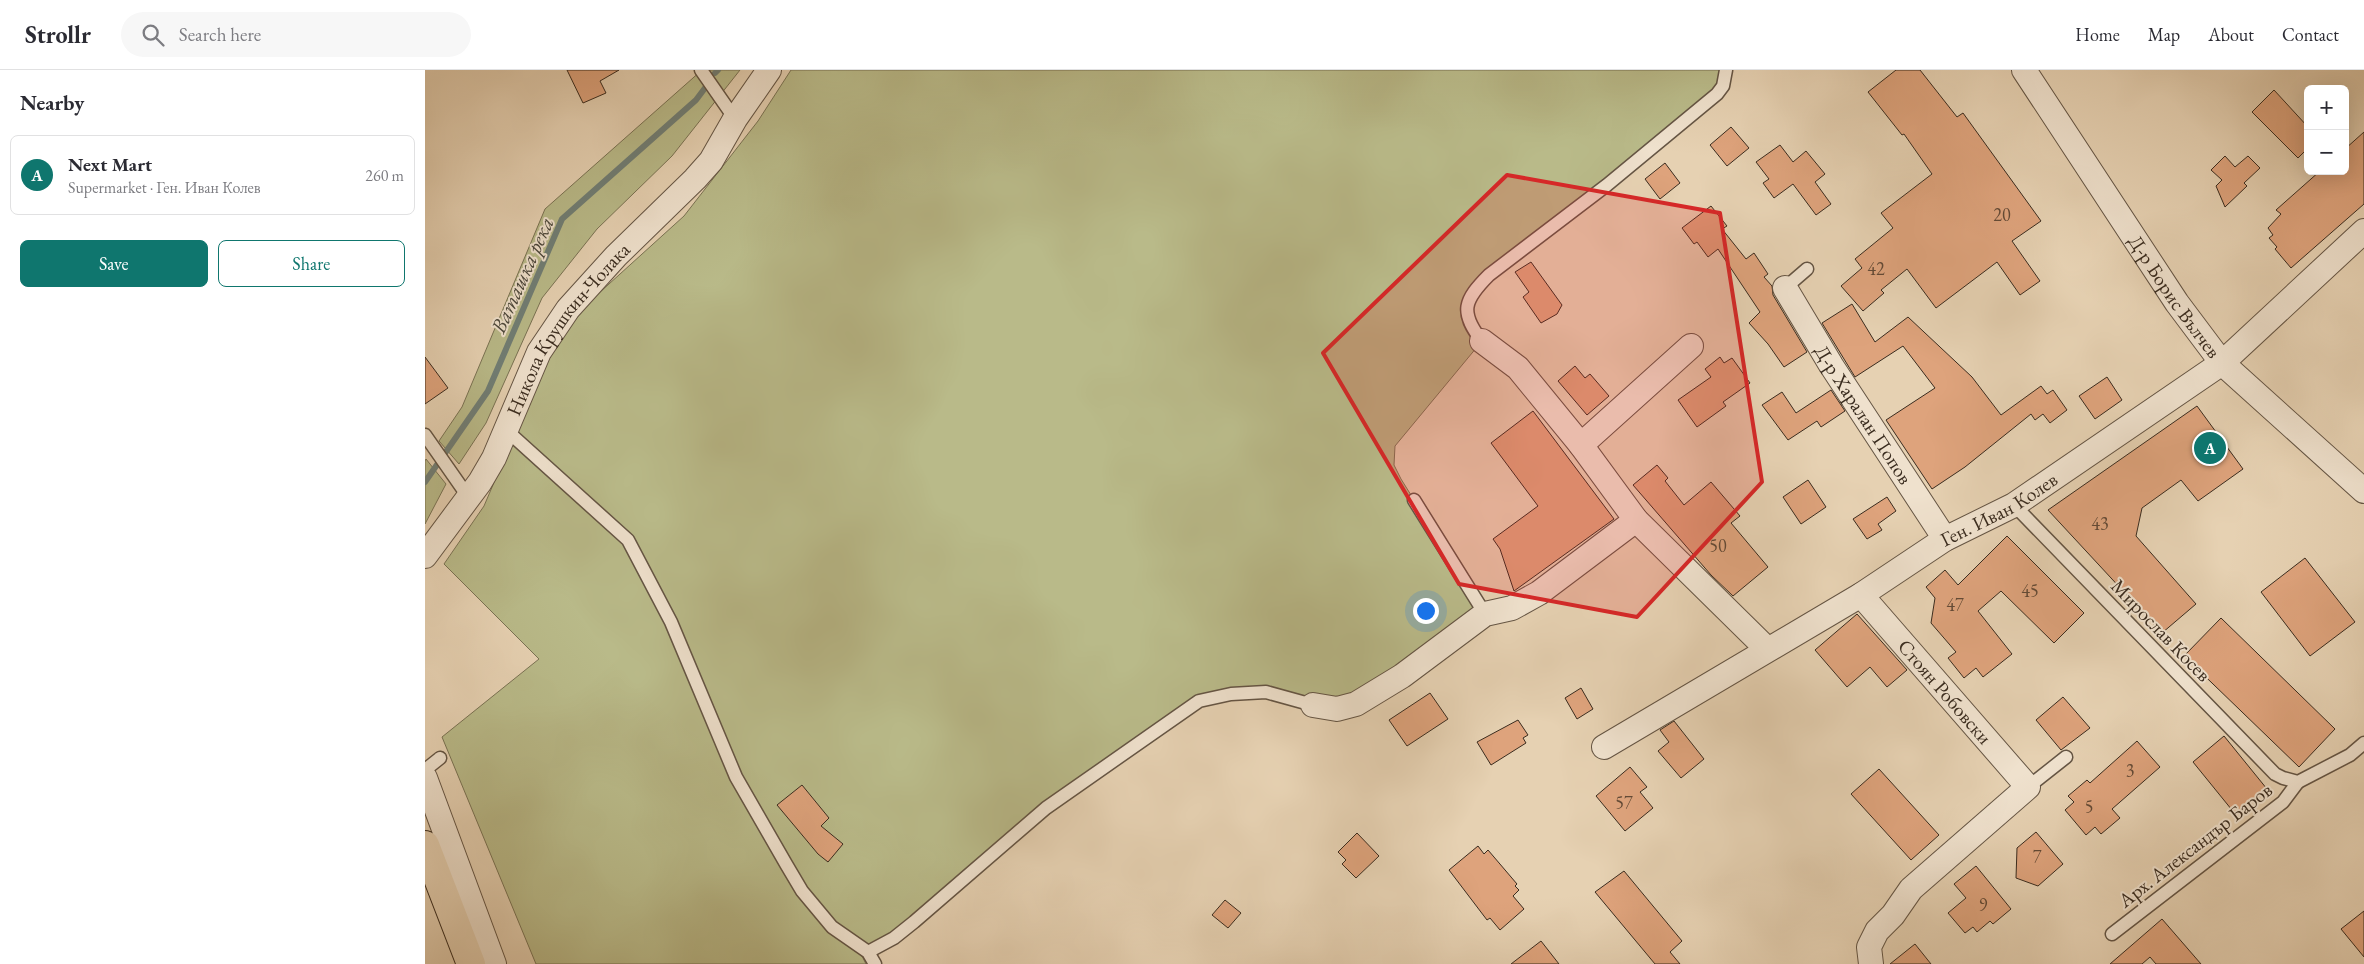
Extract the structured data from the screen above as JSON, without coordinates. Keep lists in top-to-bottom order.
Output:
{
  "streets": {
    "street": [
      "Д-р Борис Вълчев",
      "Никола Крушкин-Чолака",
      "Д-р Харалан Попов",
      "Ген. Иван Колев",
      "Стоян Робовски"
    ],
    "lane": ["Мирослав Косев", "Арх. Александър Баров"]
  },
  "crossings": [
    ["Д-р Борис Вълчев", "Ген. Иван Колев"],
    ["Д-р Харалан Попов", "Ген. Иван Колев"],
    ["Ген. Иван Колев", "Мирослав Косев"],
    ["Ген. Иван Колев", "Стоян Робовски"],
    ["Мирослав Косев", "Арх. Александър Баров"]
  ],
  "water": ["Ваташка река"],
  "house_numbers": [
    "20",
    "42",
    "43",
    "50",
    "45",
    "47",
    "3",
    "57",
    "5",
    "7",
    "9"
  ],
  "page": {
    "header": "Strollr",
    "search": "Search here",
    "nav": [
      "Home",
      "Map",
      "About",
      "Contact"
    ],
    "heading": "Nearby",
    "map_buttons": ["+", "−"],
    "list": [
      {
        "mark": "A",
        "name": "Next Mart",
        "note": "Supermarket · Ген. Иван Колев",
        "value": "260 m"
      }
    ],
    "buttons": ["Save", "Share"],
    "pins": "A"
  }
}
